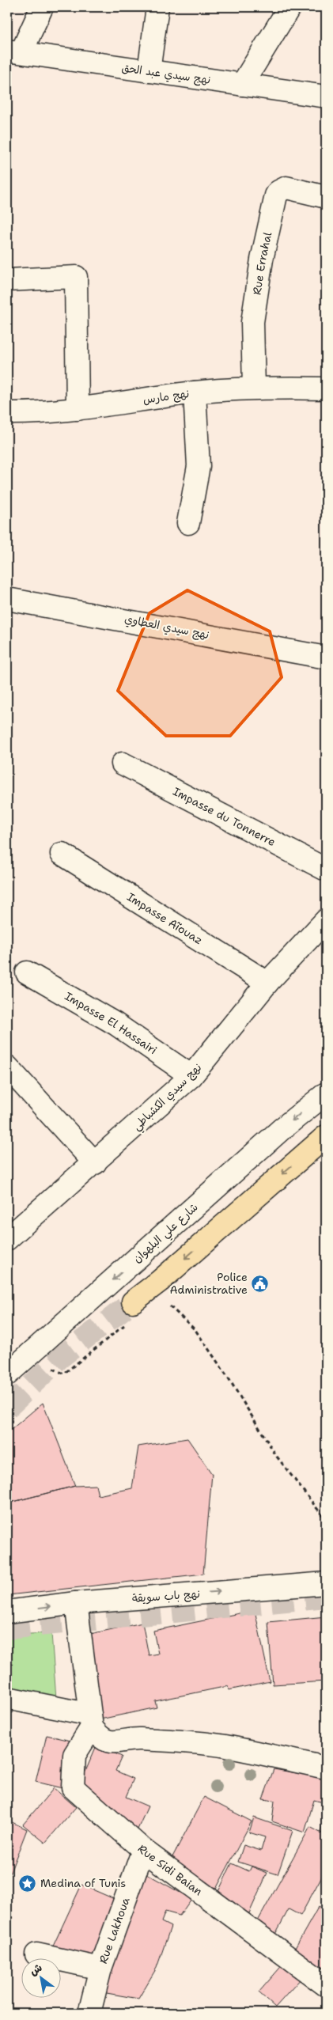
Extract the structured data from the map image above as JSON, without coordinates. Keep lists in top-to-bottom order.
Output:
{
  "streets": {
    "street": [
      "نهج سيدي عبد الحق",
      "Rue Errahal",
      "نهج مارس",
      "نهج سيدي العطاوي",
      "Impasse du Tonnerre",
      "Impasse Aĩouaz",
      "Impasse El Hassairi",
      "نهج سيدي الكشباطي",
      "شارع علي البلهوان",
      "نهج باب سويقة",
      "Rue Sidi Baian",
      "Rue Lakhoua"
    ]
  },
  "crossings": [
    ["Rue Errahal", "نهج مارس"],
    ["Impasse Aĩouaz", "نهج سيدي الكشباطي"],
    ["Impasse El Hassairi", "نهج سيدي الكشباطي"],
    ["Rue Sidi Baian", "Rue Lakhoua"]
  ],
  "one_way": ["شارع علي البلهوان"],
  "places": {
    "public building": ["Police Administrative"],
    "place": ["Medina of Tunis"]
  },
  "north": "top left"
}
